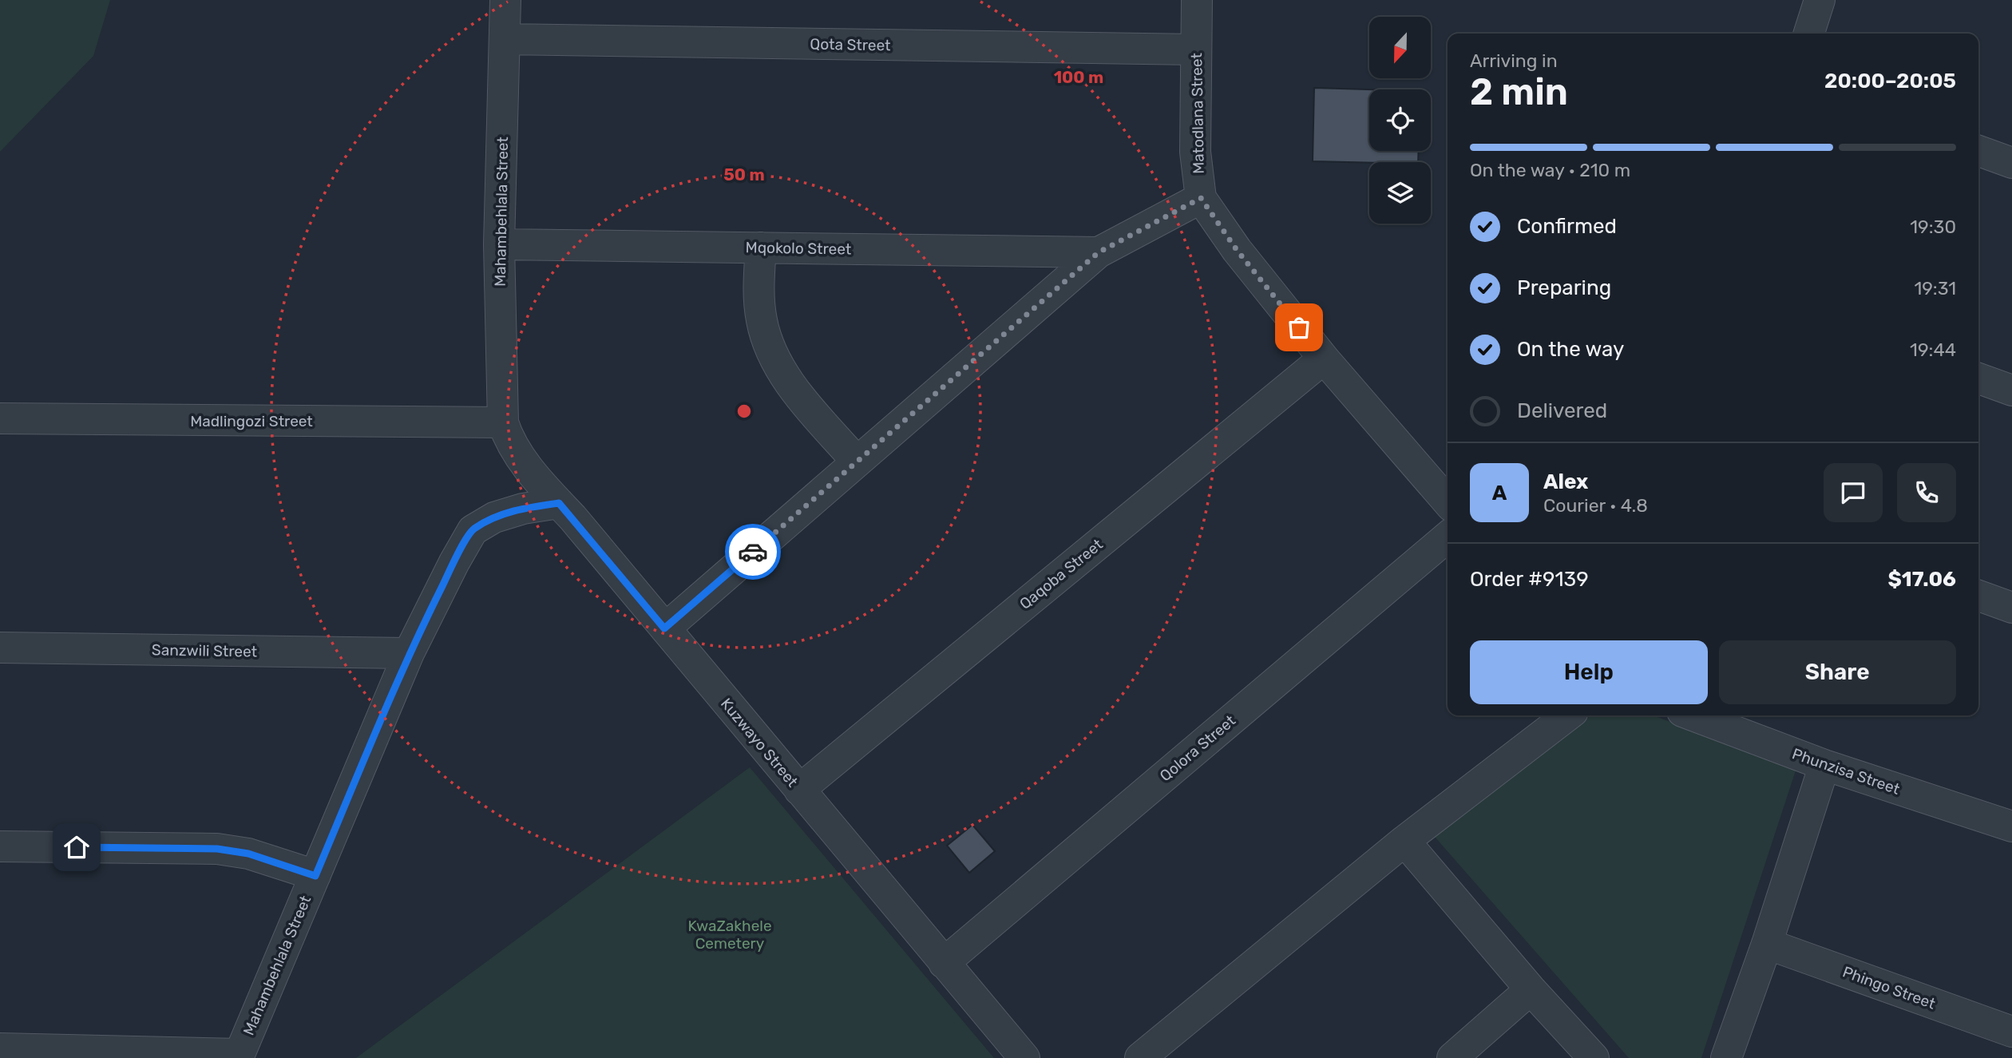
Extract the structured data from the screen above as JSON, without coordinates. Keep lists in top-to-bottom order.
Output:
{
  "streets": {
    "street": [
      "Qota Street",
      "Matodlana Street",
      "Mahambehlala Street",
      "Mqokolo Street",
      "Madlingozi Street",
      "Qaqoba Street",
      "Sanzwili Street",
      "Kuzwayo Street",
      "Qolora Street",
      "Phunzisa Street",
      "Phingo Street"
    ]
  },
  "crossings": [
    ["Qota Street", "Matodlana Street"],
    ["Qota Street", "Mahambehlala Street"],
    ["Matodlana Street", "Qaqoba Street"],
    ["Mahambehlala Street", "Mqokolo Street"],
    ["Mahambehlala Street", "Madlingozi Street"],
    ["Mahambehlala Street", "Sanzwili Street"],
    ["Mahambehlala Street", "Kuzwayo Street"],
    ["Madlingozi Street", "Kuzwayo Street"],
    ["Qaqoba Street", "Kuzwayo Street"],
    ["Kuzwayo Street", "Qolora Street"]
  ],
  "parks": ["KwaZakhele Cemetery"],
  "north": "bottom",
  "page": {
    "heading": ["2 min", "Arriving in", "20:00–20:05"],
    "panel": [
      "Alex",
      "Courier · 4.8",
      "Order #9139",
      "$17.06"
    ],
    "bar": "On the way · 210 m",
    "list": [
      ["Confirmed", "19:30"],
      ["Preparing", "19:31"],
      ["On the way", "19:44"],
      "Delivered"
    ],
    "round": "A",
    "buttons": ["Help", "Share"]
  },
  "rings": ["100 m", "50 m"]
}
